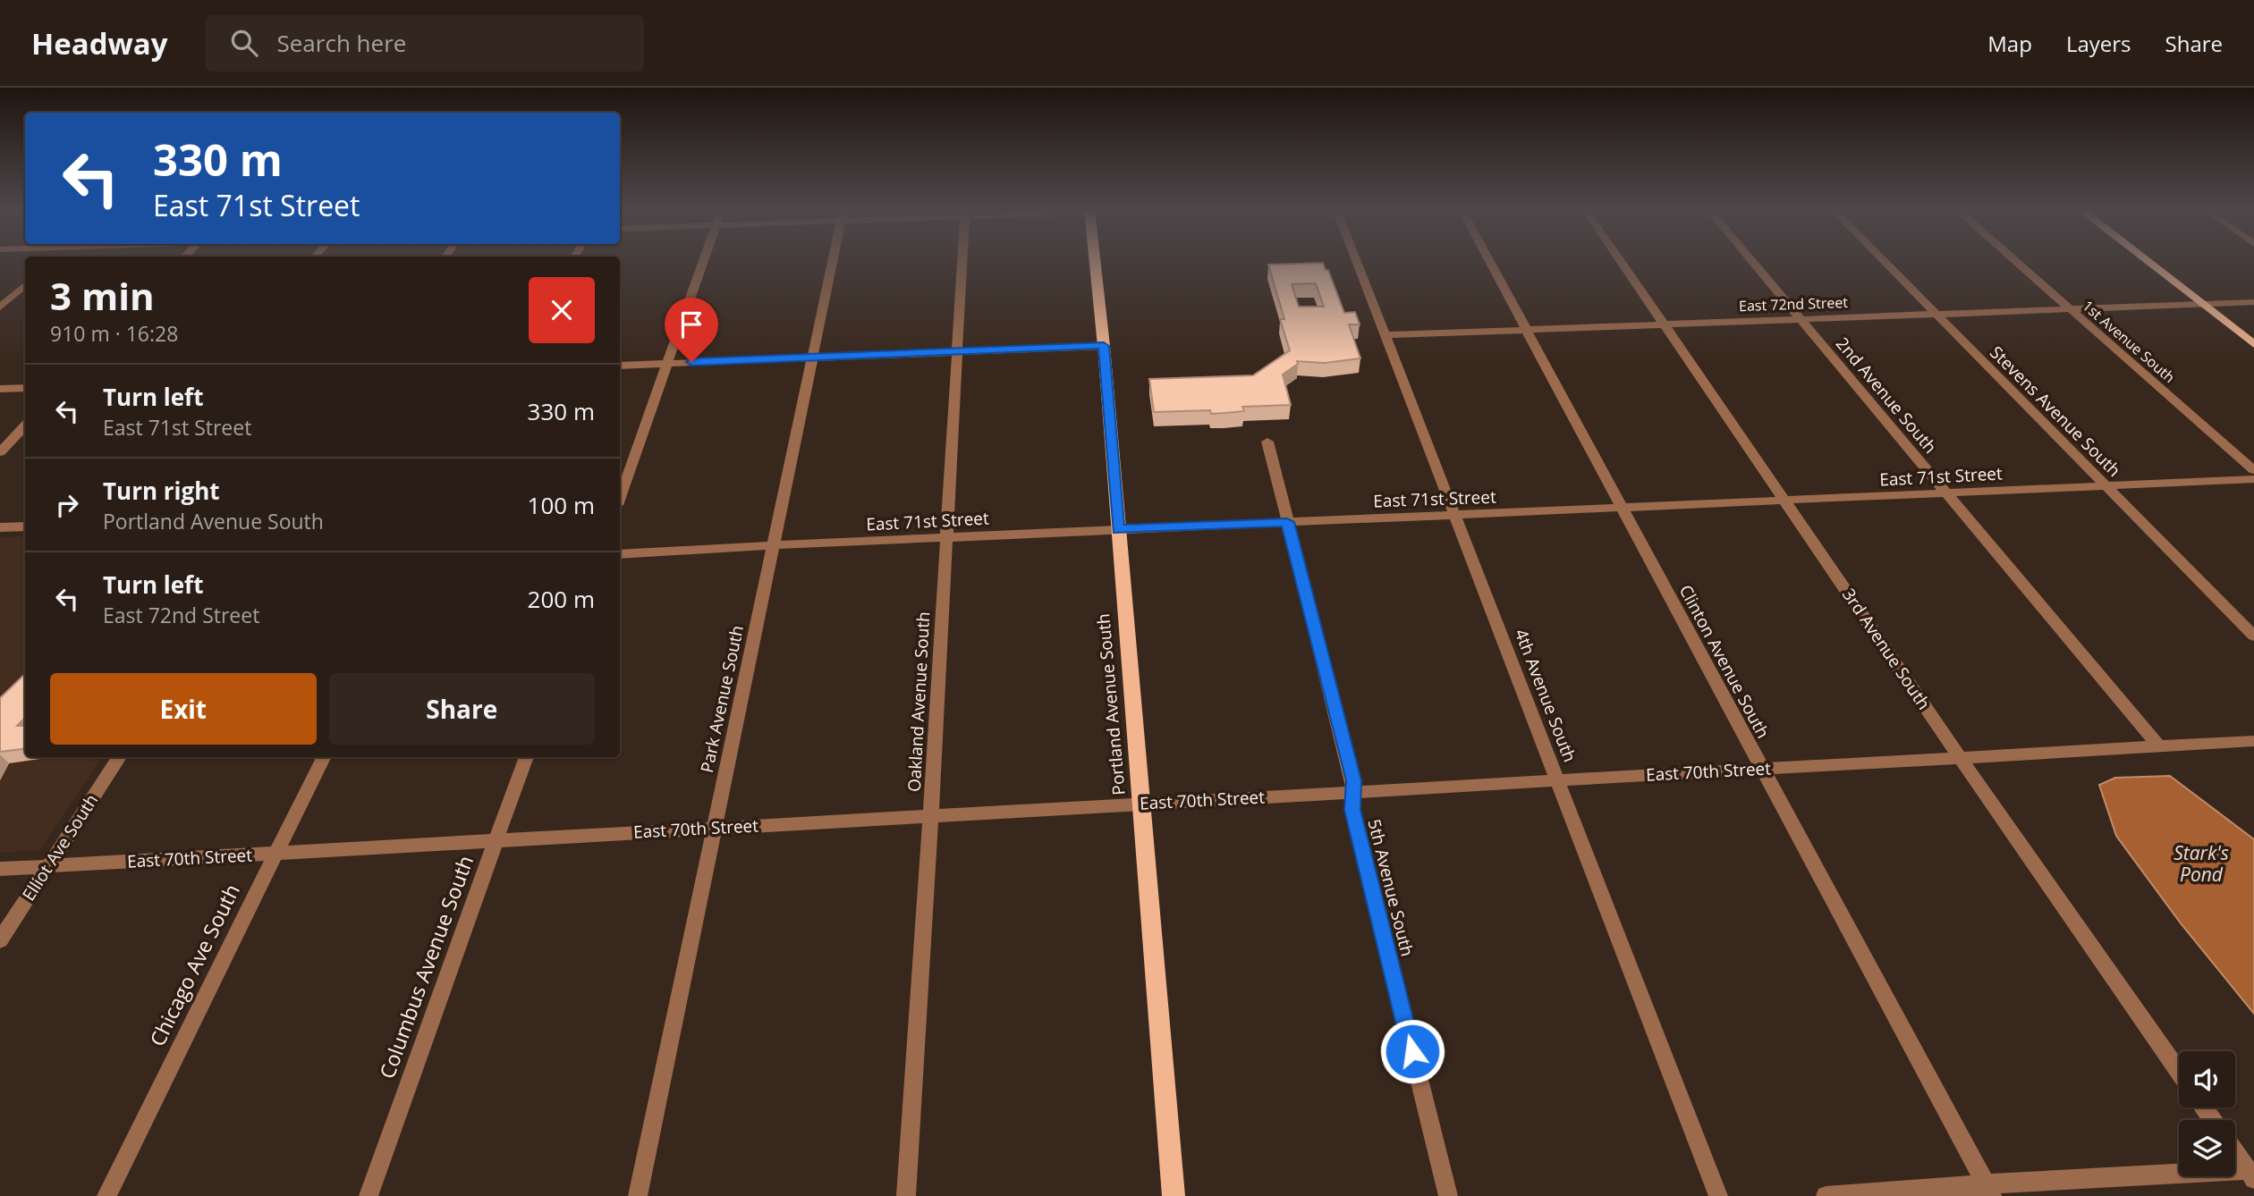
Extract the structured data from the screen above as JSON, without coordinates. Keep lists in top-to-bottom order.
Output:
{
  "streets": {
    "main road": ["Portland Avenue South"],
    "street": [
      "East 72nd Street",
      "1st Avenue South",
      "2nd Avenue South",
      "Stevens Avenue South",
      "East 71st Street",
      "3rd Avenue South",
      "Clinton Avenue South",
      "4th Avenue South",
      "Park Avenue South",
      "Oakland Avenue South",
      "East 70th Street",
      "Elliot Ave South",
      "5th Avenue South",
      "Chicago Ave South",
      "Columbus Avenue South"
    ]
  },
  "crossings": [
    ["East 72nd Street", "1st Avenue South"],
    ["East 72nd Street", "2nd Avenue South"],
    ["East 72nd Street", "Stevens Avenue South"],
    ["East 72nd Street", "3rd Avenue South"],
    ["East 72nd Street", "Clinton Avenue South"],
    ["East 72nd Street", "4th Avenue South"],
    ["2nd Avenue South", "East 71st Street"],
    ["2nd Avenue South", "East 70th Street"],
    ["Stevens Avenue South", "East 71st Street"],
    ["East 71st Street", "3rd Avenue South"],
    ["East 71st Street", "Clinton Avenue South"],
    ["East 71st Street", "4th Avenue South"],
    ["East 71st Street", "Park Avenue South"],
    ["East 71st Street", "Oakland Avenue South"],
    ["East 71st Street", "Portland Avenue South"],
    ["East 71st Street", "5th Avenue South"],
    ["3rd Avenue South", "East 70th Street"],
    ["Clinton Avenue South", "East 70th Street"],
    ["4th Avenue South", "East 70th Street"],
    ["Park Avenue South", "East 70th Street"],
    ["Oakland Avenue South", "East 70th Street"],
    ["Portland Avenue South", "East 70th Street"],
    ["East 70th Street", "Elliot Ave South"],
    ["East 70th Street", "5th Avenue South"],
    ["East 70th Street", "Chicago Ave South"],
    ["East 70th Street", "Columbus Avenue South"]
  ],
  "water": ["Stark's Pond"],
  "page": {
    "header": "Headway",
    "search": "Search here",
    "nav": ["Map", "Layers", "Share"],
    "turn": ["330 m", "East 71st Street"],
    "heading": ["3 min", "910 m · 16:28"],
    "list": [
      {
        "name": "Turn left",
        "note": "East 71st Street",
        "value": "330 m"
      },
      {
        "name": "Turn right",
        "note": "Portland Avenue South",
        "value": "100 m"
      },
      {
        "name": "Turn left",
        "note": "East 72nd Street",
        "value": "200 m"
      }
    ],
    "buttons": ["Exit", "Share"]
  }
}
